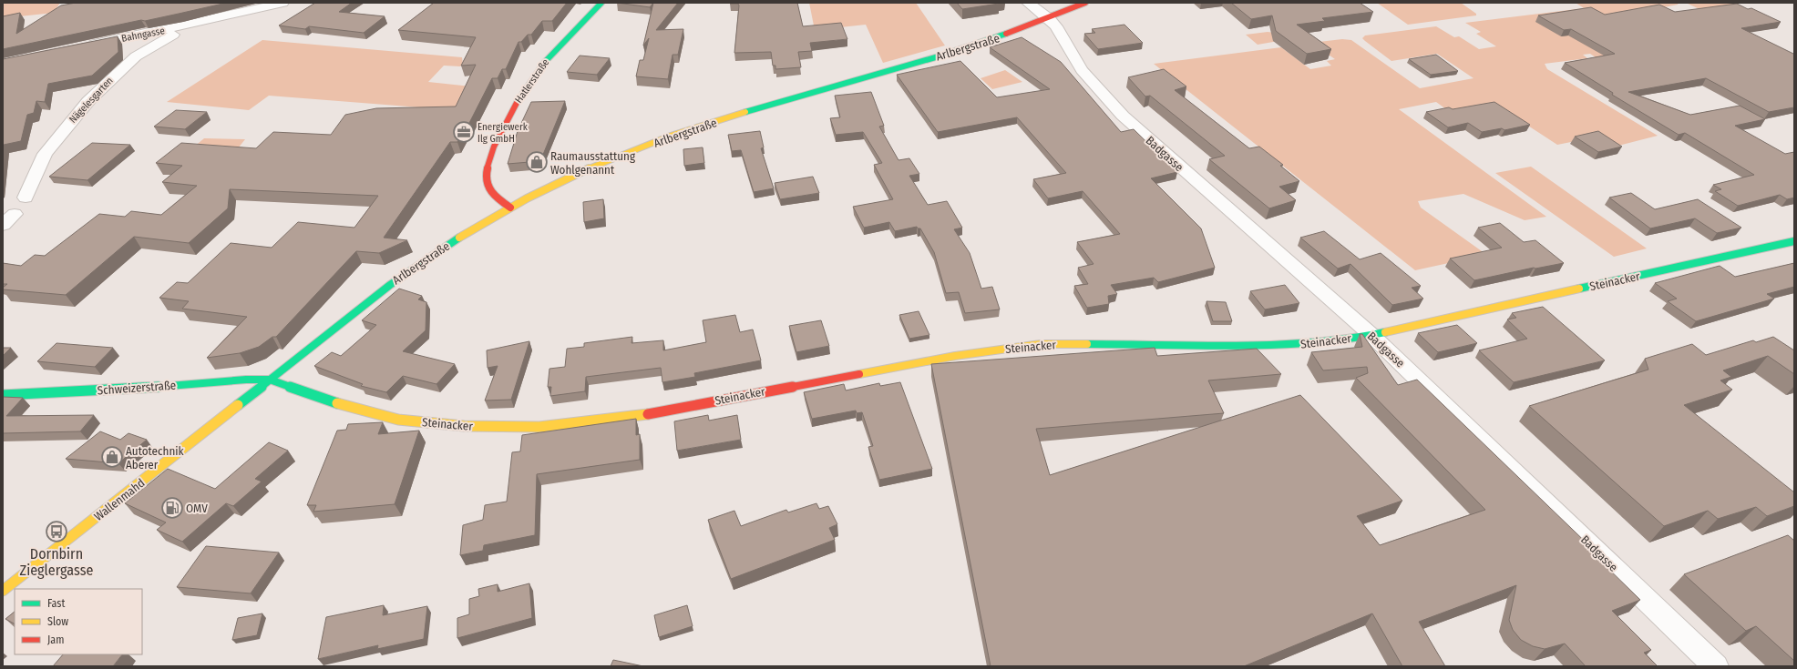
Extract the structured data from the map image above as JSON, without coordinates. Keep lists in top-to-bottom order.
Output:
{
  "streets": {
    "street": [
      "Bahngasse",
      "Arlbergstraße",
      "Hatlerstraße",
      "Nägelesgarten",
      "Badgasse",
      "Steinacker",
      "Schweizerstraße",
      "Wallenmahd"
    ]
  },
  "crossings": [
    ["Bahngasse", "Nägelesgarten"],
    ["Arlbergstraße", "Hatlerstraße"],
    ["Arlbergstraße", "Badgasse"],
    ["Arlbergstraße", "Steinacker"],
    ["Arlbergstraße", "Schweizerstraße"],
    ["Arlbergstraße", "Wallenmahd"],
    ["Badgasse", "Steinacker"],
    ["Steinacker", "Schweizerstraße"],
    ["Steinacker", "Wallenmahd"],
    ["Schweizerstraße", "Wallenmahd"]
  ],
  "places": {
    "office": ["Energiewerk Ilg GmbH"],
    "shop": ["Raumausstattung Wohlgenannt", "Autotechnik Aberer"],
    "fuel station": ["OMV"],
    "bus stop": ["Dornbirn Zieglergasse"]
  },
  "legend": ["Fast", "Slow", "Jam"]
}
